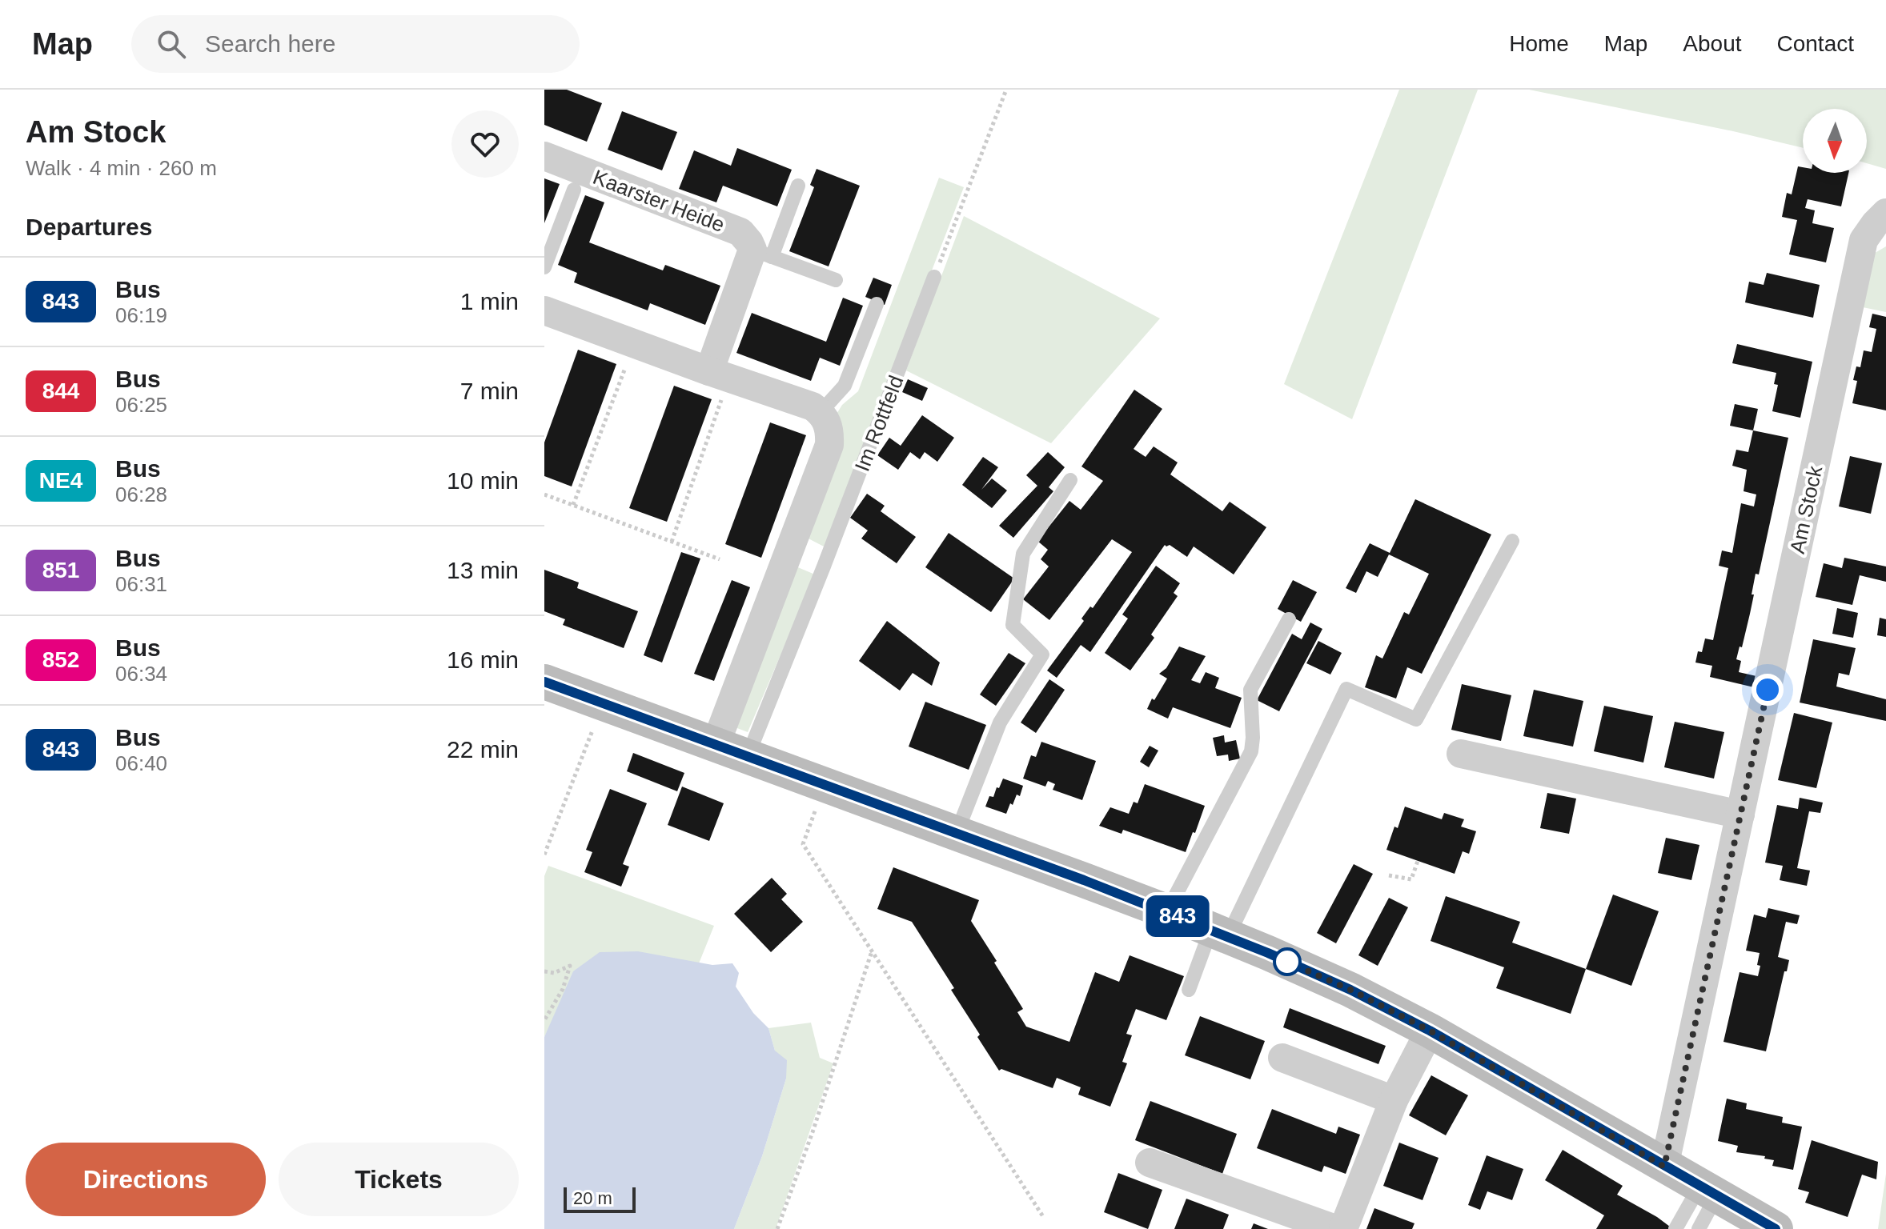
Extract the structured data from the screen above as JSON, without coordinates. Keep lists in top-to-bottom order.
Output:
{
  "streets": {
    "street": ["Kaarster Heide", "Im Rottfeld", "Am Stock"]
  },
  "lines": ["bus line 843"],
  "scale_bar": "20 m",
  "north": "bottom",
  "page": {
    "header": "Map",
    "search": "Search here",
    "nav": [
      "Home",
      "Map",
      "About",
      "Contact"
    ],
    "heading": [
      ["Am Stock", "Walk · 4 min · 260 m"],
      "Departures"
    ],
    "on_map": "843",
    "list": [
      {
        "mark": "843",
        "name": "Bus",
        "note": "06:19",
        "value": "1 min"
      },
      {
        "mark": "844",
        "name": "Bus",
        "note": "06:25",
        "value": "7 min"
      },
      {
        "mark": "NE4",
        "name": "Bus",
        "note": "06:28",
        "value": "10 min"
      },
      {
        "mark": "851",
        "name": "Bus",
        "note": "06:31",
        "value": "13 min"
      },
      {
        "mark": "852",
        "name": "Bus",
        "note": "06:34",
        "value": "16 min"
      },
      {
        "mark": "843",
        "name": "Bus",
        "note": "06:40",
        "value": "22 min"
      }
    ],
    "buttons": ["Directions", "Tickets"],
    "scale": "20 m"
  }
}
